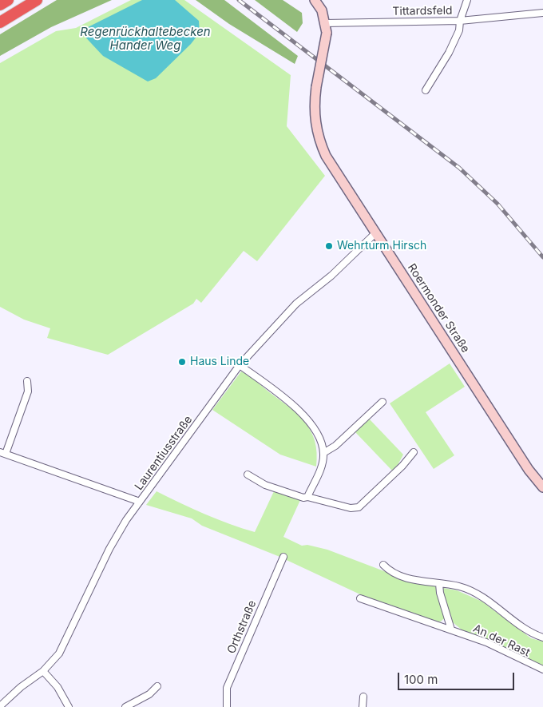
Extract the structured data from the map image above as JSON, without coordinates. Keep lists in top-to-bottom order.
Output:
{
  "streets": {
    "main road": ["Roermonder Straße"],
    "street": [
      "Tittardsfeld",
      "Laurentiusstraße",
      "Orthstraße",
      "An der Rast"
    ]
  },
  "crossings": [
    ["Tittardsfeld", "Roermonder Straße"],
    ["Roermonder Straße", "Laurentiusstraße"]
  ],
  "water": ["Regenrückhaltebecken Hander Weg"],
  "places": ["Wehrturm Hirsch", "Haus Linde"],
  "scale_bar": "100 m"
}
